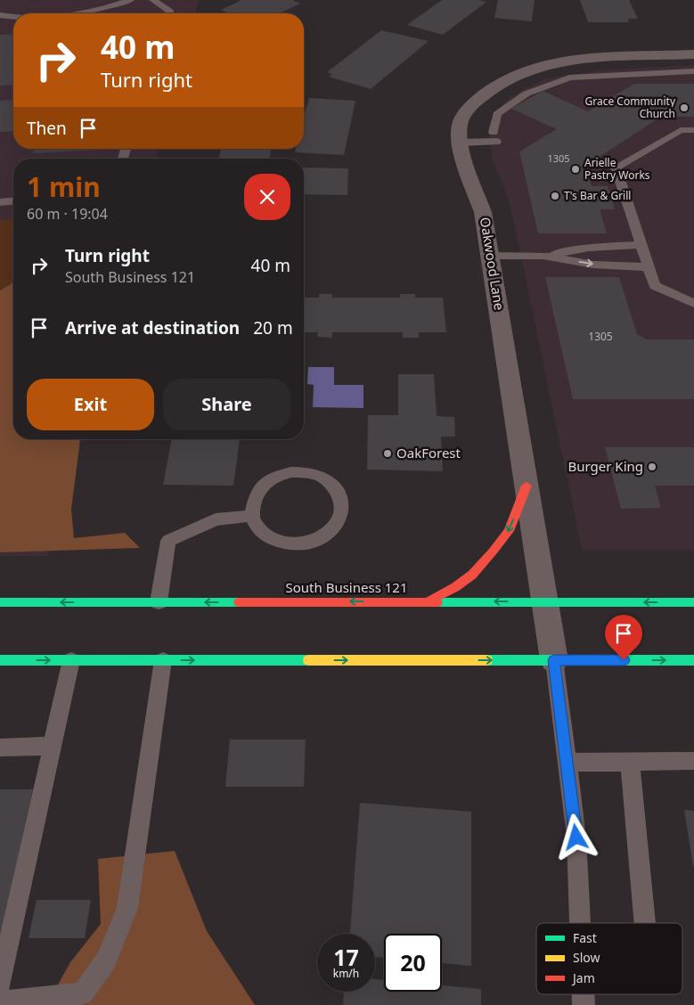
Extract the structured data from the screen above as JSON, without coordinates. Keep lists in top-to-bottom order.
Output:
{
  "streets": {
    "main road": ["South Business 121"],
    "street": ["Oakwood Lane"]
  },
  "crossings": [
    ["Oakwood Lane", "South Business 121"]
  ],
  "places": [
    "Grace Community Church",
    "Arielle Pastry Works",
    "T's Bar & Grill",
    "OakForest",
    "Burger King"
  ],
  "house_numbers": ["1305", "1305"],
  "legend": ["Fast", "Slow", "Jam"],
  "page": {
    "turn": ["40 m", "Turn right"],
    "then": "Then",
    "heading": ["1 min", "60 m · 19:04"],
    "list": [
      {
        "name": "Turn right",
        "note": "South Business 121",
        "value": "40 m"
      },
      {
        "name": "Arrive at destination",
        "value": "20 m"
      }
    ],
    "buttons": ["Exit", "Share"],
    "speed": "17 km/h",
    "limit": "20"
  }
}
